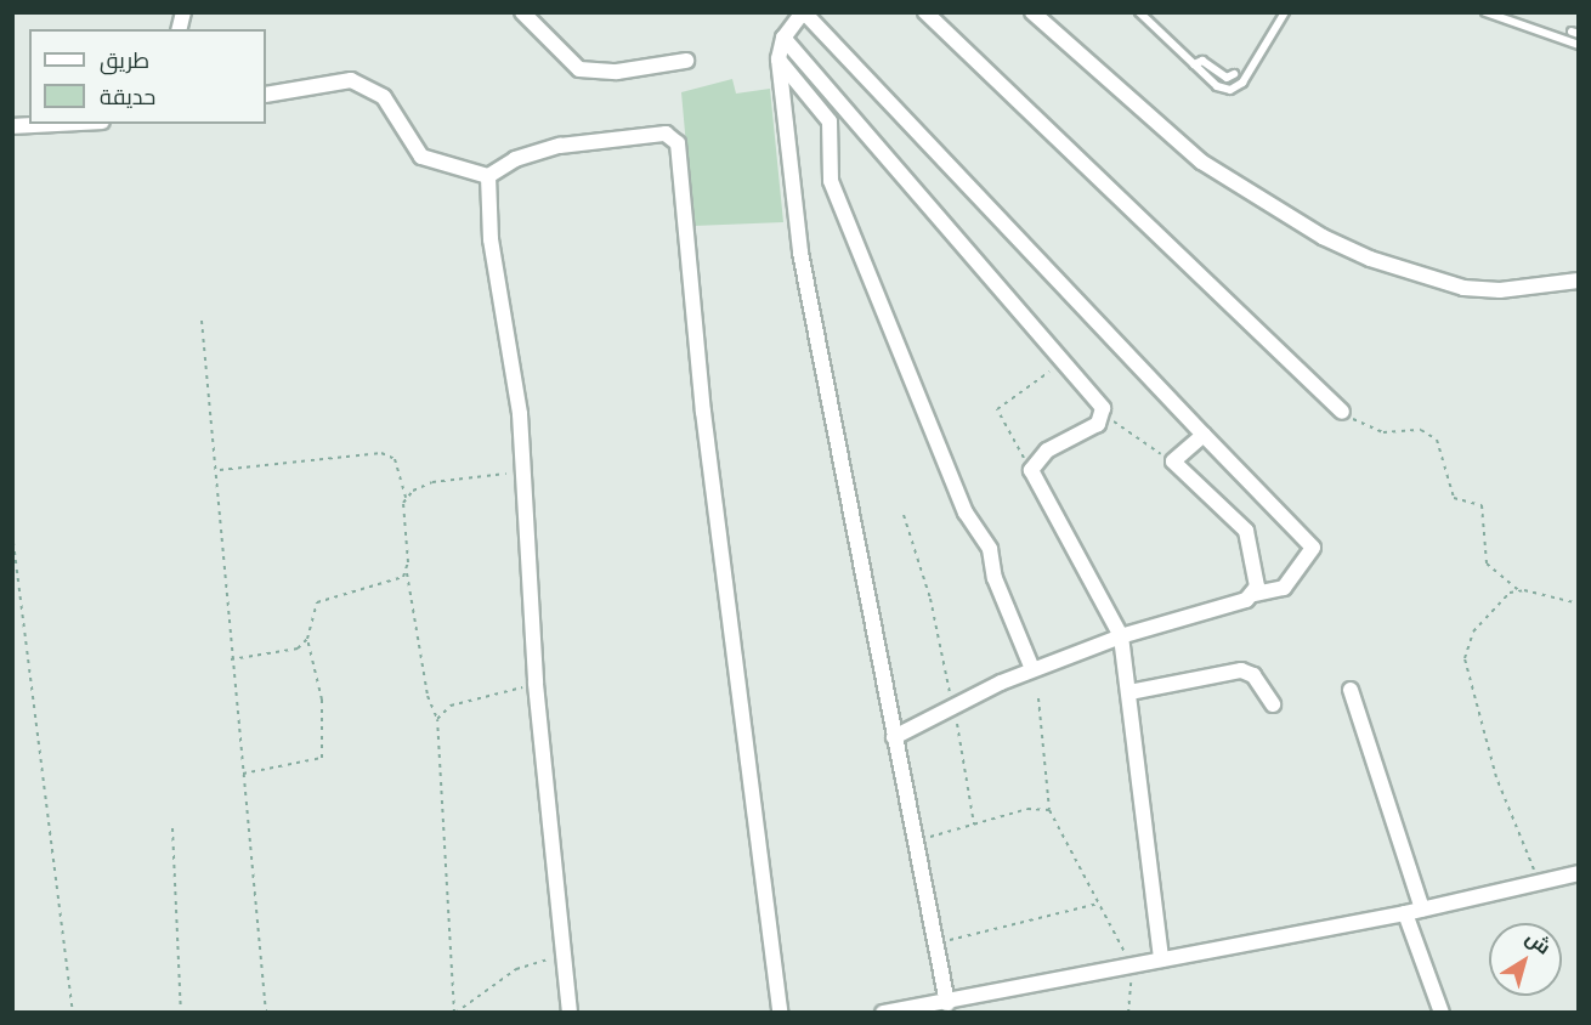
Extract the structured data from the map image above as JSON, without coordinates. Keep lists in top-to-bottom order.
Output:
{
  "legend": ["طريق", "حديقة"],
  "north": "top right"
}
